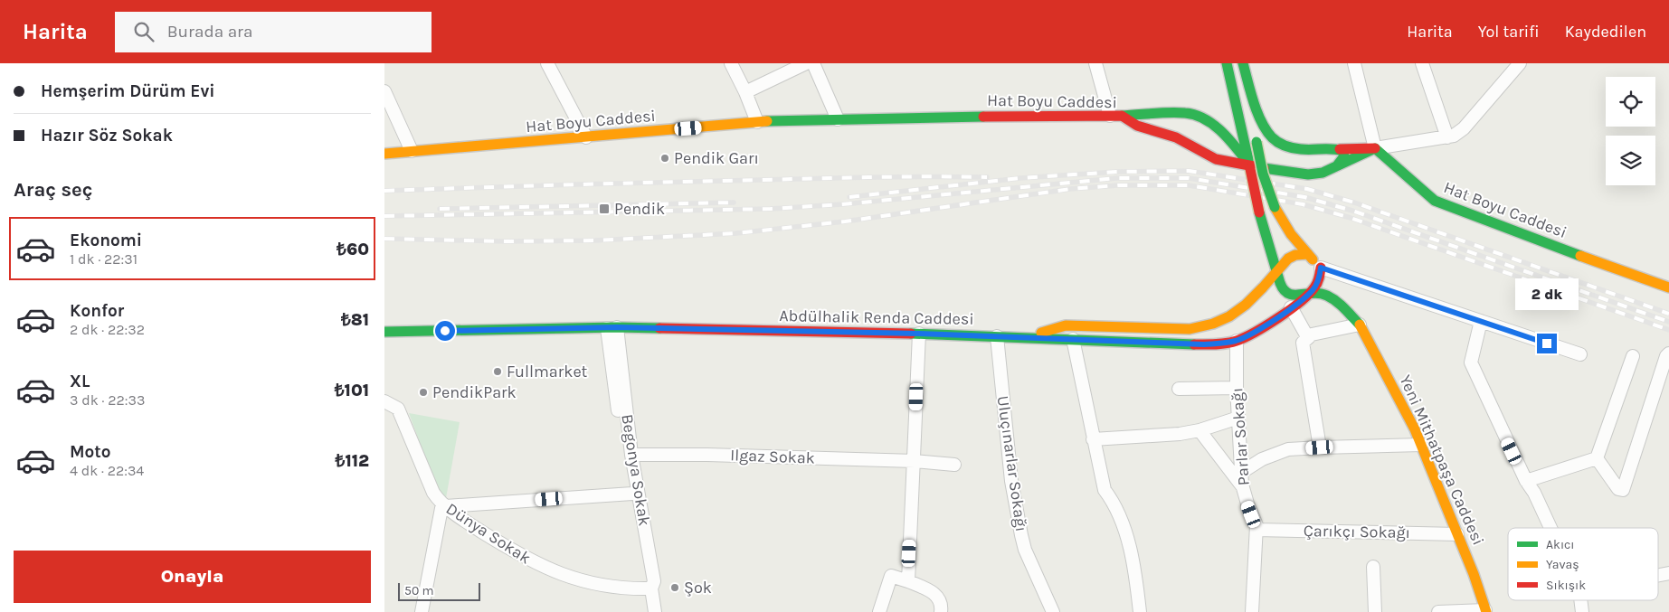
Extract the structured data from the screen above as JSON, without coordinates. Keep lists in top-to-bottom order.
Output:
{
  "streets": {
    "main road": ["Hat Boyu Caddesi", "Abdülhalik Renda Caddesi", "Yeni Mithatpaşa Caddesi"],
    "street": [
      "Parlar Sokağı",
      "Ilgaz Sokak",
      "Uluçınarlar Sokağı",
      "Begonya Sokak",
      "Çarıkçı Sokağı",
      "Dünya Sokak"
    ]
  },
  "crossings": [
    ["Abdülhalik Renda Caddesi", "Parlar Sokağı"],
    ["Abdülhalik Renda Caddesi", "Uluçınarlar Sokağı"],
    ["Abdülhalik Renda Caddesi", "Begonya Sokak"],
    ["Parlar Sokağı", "Çarıkçı Sokağı"],
    ["Ilgaz Sokak", "Begonya Sokak"],
    ["Yeni Mithatpaşa Caddesi", "Çarıkçı Sokağı"],
    ["Begonya Sokak", "Dünya Sokak"]
  ],
  "places": {
    "other": [
      "Pendik Garı",
      "Fullmarket",
      "PendikPark",
      "Şok"
    ],
    "transit": ["Pendik"]
  },
  "legend": ["Akıcı", "Yavaş", "Sıkışık"],
  "scale_bar": "50 m",
  "page": {
    "header": "Harita",
    "search": "Burada ara",
    "nav": ["Harita", "Yol tarifi", "Kaydedilen"],
    "banner": ["Hemşerim Dürüm Evi", "Hazır Söz Sokak"],
    "heading": "Araç seç",
    "list": [
      {
        "name": "Ekonomi",
        "note": "1 dk · 22:31",
        "value": "₺60"
      },
      {
        "name": "Konfor",
        "note": "2 dk · 22:32",
        "value": "₺81"
      },
      {
        "name": "XL",
        "note": "3 dk · 22:33",
        "value": "₺101"
      },
      {
        "name": "Moto",
        "note": "4 dk · 22:34",
        "value": "₺112"
      }
    ],
    "bubble": "2 dk",
    "buttons": "Onayla",
    "scale": "50 m"
  }
}
